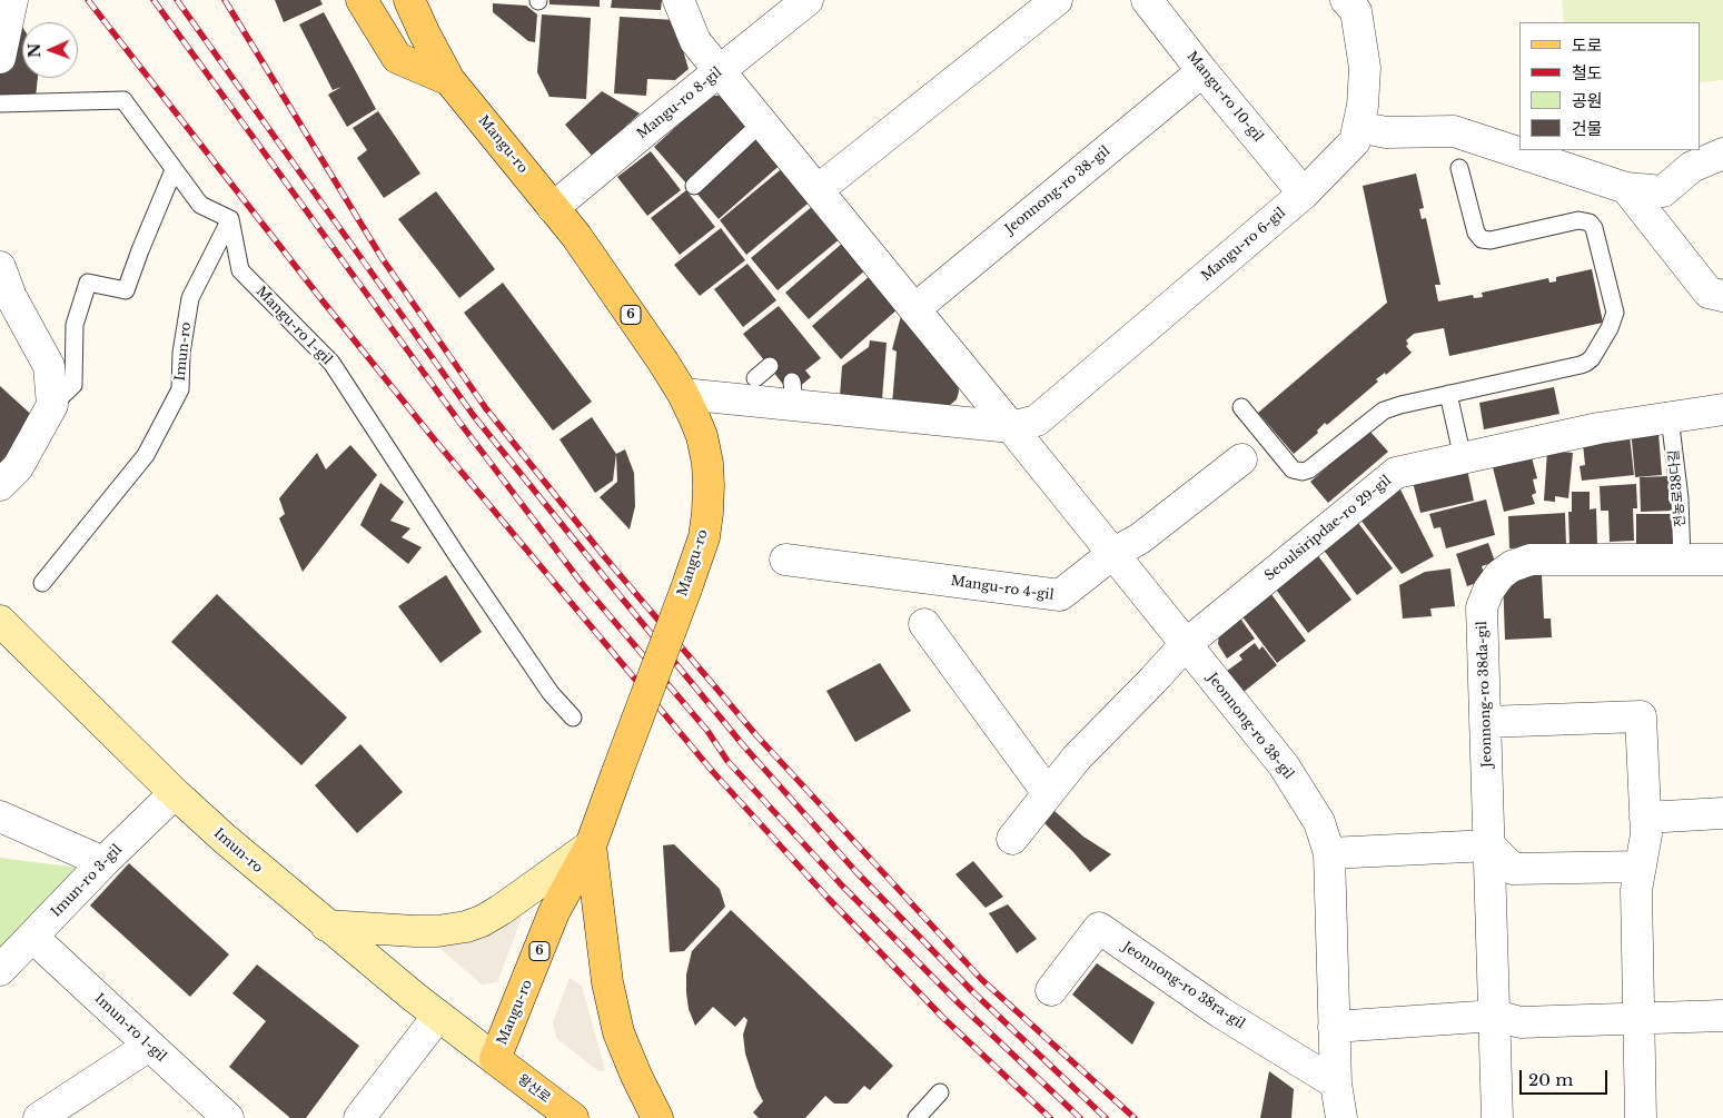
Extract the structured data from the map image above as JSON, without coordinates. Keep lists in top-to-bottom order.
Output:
{
  "streets": {
    "main road": [
      "Mangu-ro",
      "6",
      "Imun-ro",
      "왕산로"
    ],
    "street": [
      "Mangu-ro 10-gil",
      "Mangu-ro 8-gil",
      "Jeonnong-ro 38-gil",
      "Mangu-ro 6-gil",
      "Seoulsiripdae-ro 29-gil",
      "Mangu-ro 4-gil",
      "Jeonnong-ro 38da-gil",
      "Imun-ro 3-gil",
      "Jeonnong-ro 38ra-gil",
      "Imun-ro 1-gil"
    ],
    "lane": ["Mangu-ro 1-gil", "전농로38다길"]
  },
  "crossings": [
    ["Mangu-ro 10-gil", "Jeonnong-ro 38-gil"],
    ["Mangu-ro 10-gil", "Mangu-ro 6-gil"],
    ["Mangu-ro 8-gil", "Mangu-ro"],
    ["Mangu-ro 8-gil", "Jeonnong-ro 38-gil"],
    ["Mangu-ro", "Imun-ro"],
    ["Mangu-ro", "왕산로"],
    ["Jeonnong-ro 38-gil", "Mangu-ro 6-gil"],
    ["Jeonnong-ro 38-gil", "Seoulsiripdae-ro 29-gil"],
    ["Jeonnong-ro 38-gil", "Mangu-ro 4-gil"],
    ["Jeonnong-ro 38-gil", "Jeonnong-ro 38ra-gil"],
    ["Mangu-ro 1-gil", "Imun-ro"],
    ["Imun-ro", "Imun-ro 3-gil"],
    ["Imun-ro", "왕산로"],
    ["전농로38다길", "Seoulsiripdae-ro 29-gil"],
    ["전농로38다길", "Jeonnong-ro 38da-gil"],
    ["Imun-ro 3-gil", "Imun-ro 1-gil"]
  ],
  "legend": [
    "도로",
    "철도",
    "공원",
    "건물"
  ],
  "scale_bar": "20 m",
  "north": "left"
}
